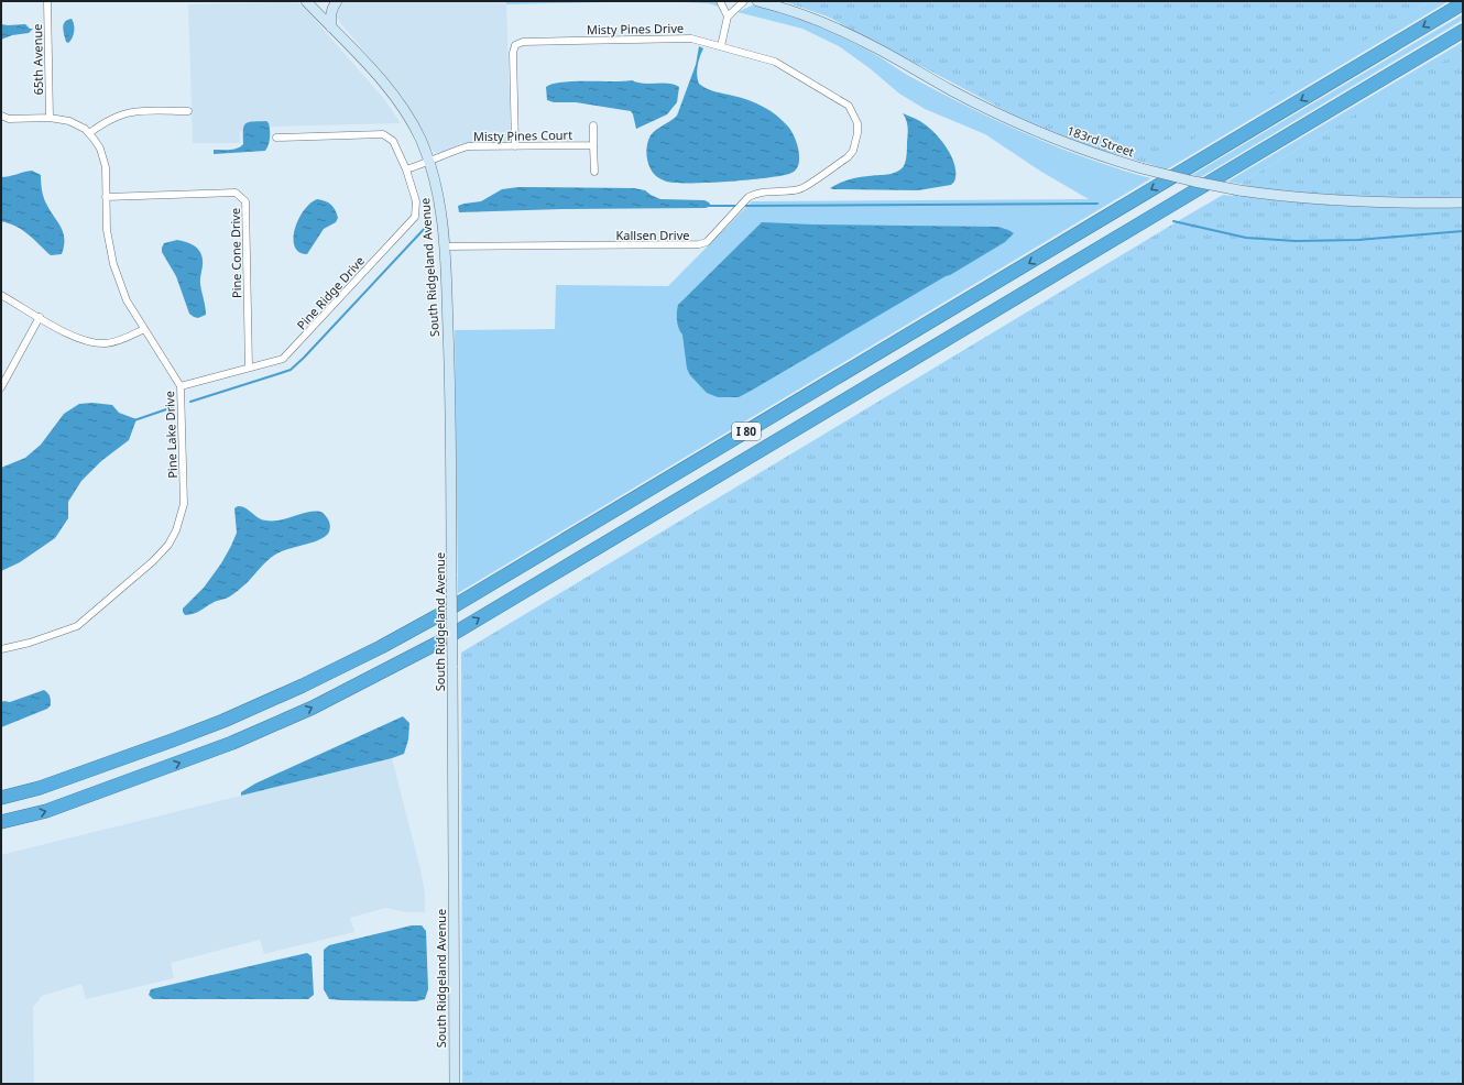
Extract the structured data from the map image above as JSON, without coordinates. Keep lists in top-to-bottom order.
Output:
{
  "streets": {
    "highway": ["I 80"],
    "street": [
      "Misty Pines Drive",
      "65th Avenue",
      "Misty Pines Court",
      "183rd Street",
      "Kallsen Drive",
      "Pine Cone Drive",
      "South Ridgeland Avenue",
      "Pine Ridge Drive",
      "Pine Lake Drive"
    ]
  },
  "crossings": [
    ["Misty Pines Drive", "Misty Pines Court"],
    ["Misty Pines Drive", "Kallsen Drive"],
    ["65th Avenue", "Pine Lake Drive"],
    ["Misty Pines Court", "South Ridgeland Avenue"],
    ["Kallsen Drive", "South Ridgeland Avenue"],
    ["Pine Cone Drive", "Pine Ridge Drive"],
    ["Pine Cone Drive", "Pine Lake Drive"],
    ["Pine Ridge Drive", "Pine Lake Drive"]
  ]
}
